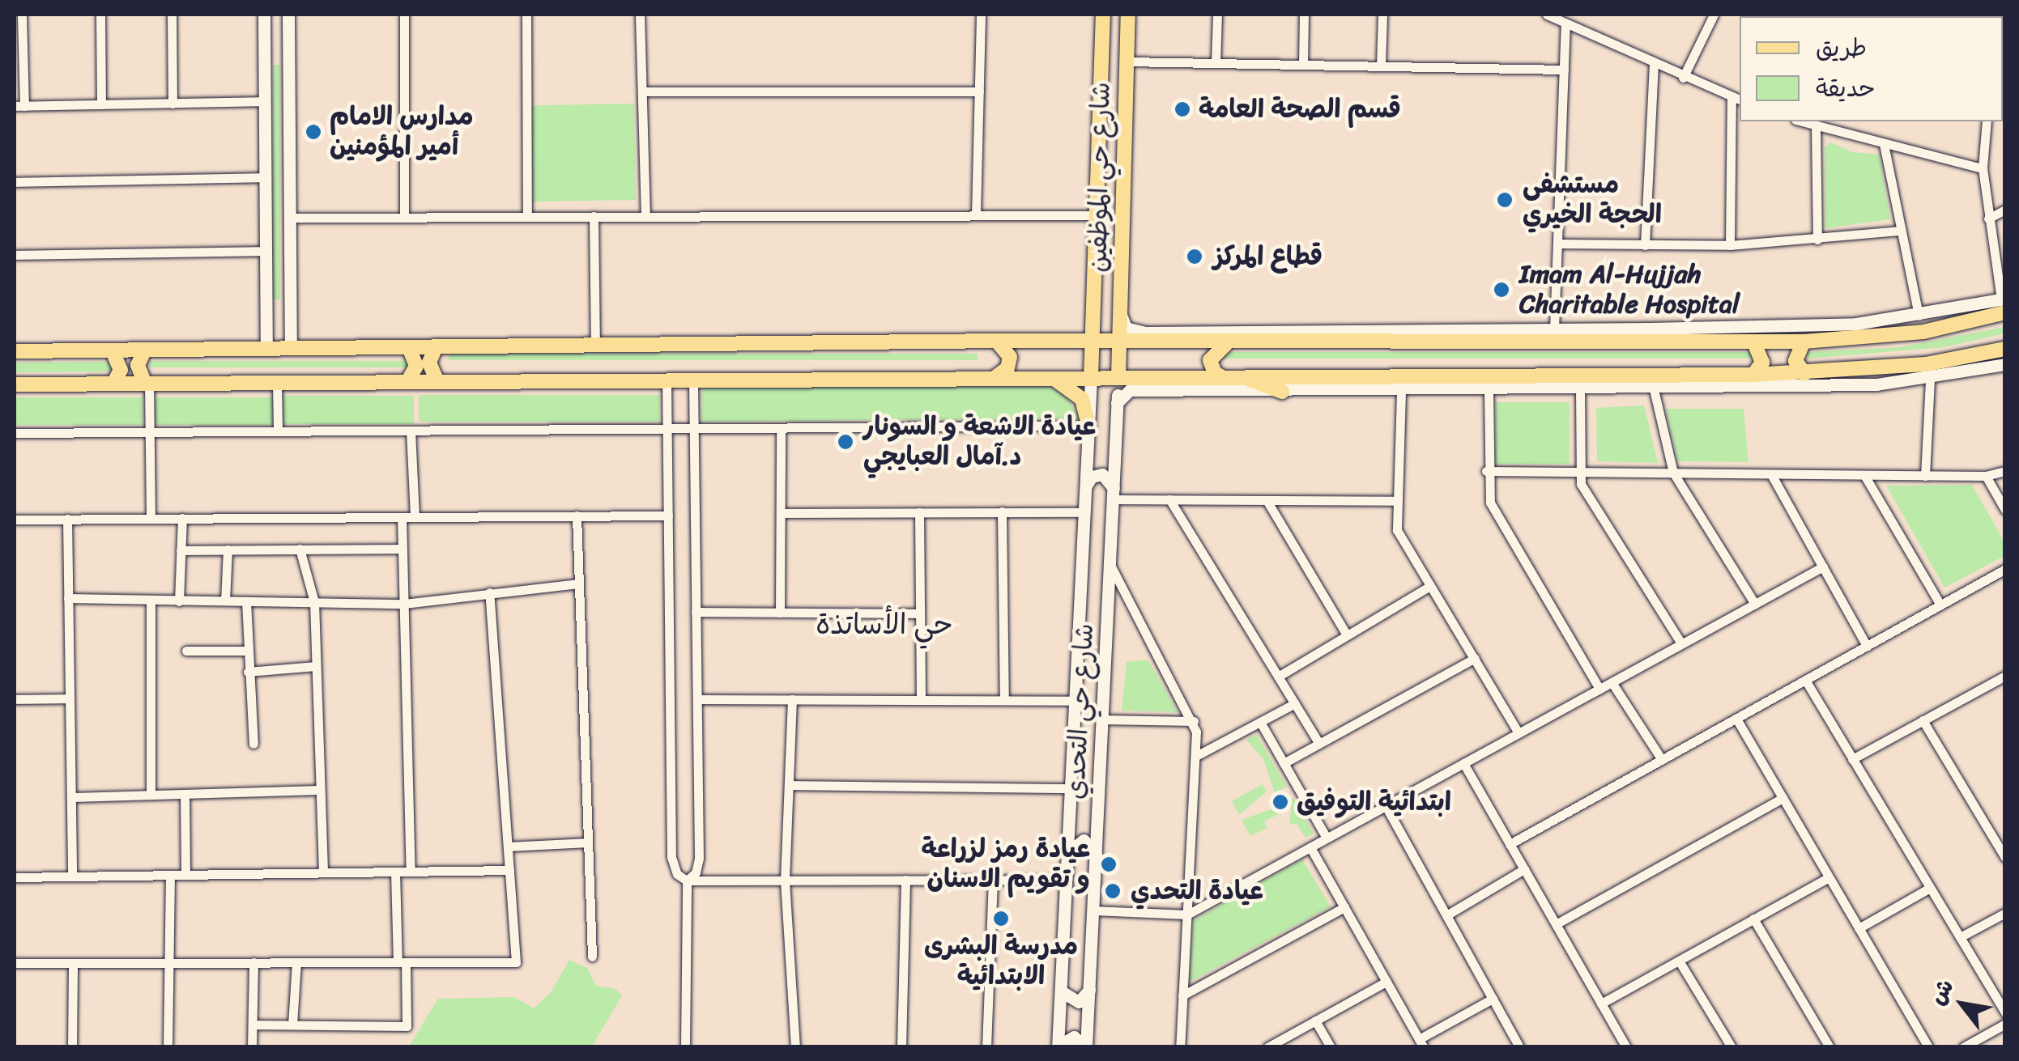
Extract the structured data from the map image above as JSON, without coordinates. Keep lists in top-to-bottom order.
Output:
{
  "streets": {
    "main road": ["شارع حي الموظفين", "شارع حي التحدي"]
  },
  "crossings": [
    ["شارع حي الموظفين", "شارع حي التحدي"]
  ],
  "districts": ["حي الأساتذة"],
  "places": [
    "قسم الصحة العامة",
    "مدارس الامام أمير المؤمنين",
    "مستشفى الحجة الخيري",
    "قطاع المركز",
    "Imam Al-Hujjah Charitable Hospital",
    "عيادة الاشعة و السونار د.آمال العبايجي",
    "ابتدائية التوفيق",
    "عيادة رمز لزراعة و تقويم الاسنان",
    "عيادة التحدي",
    "مدرسة البشرى الابتدائية"
  ],
  "legend": ["طريق", "حديقة"],
  "north": "top left"
}
